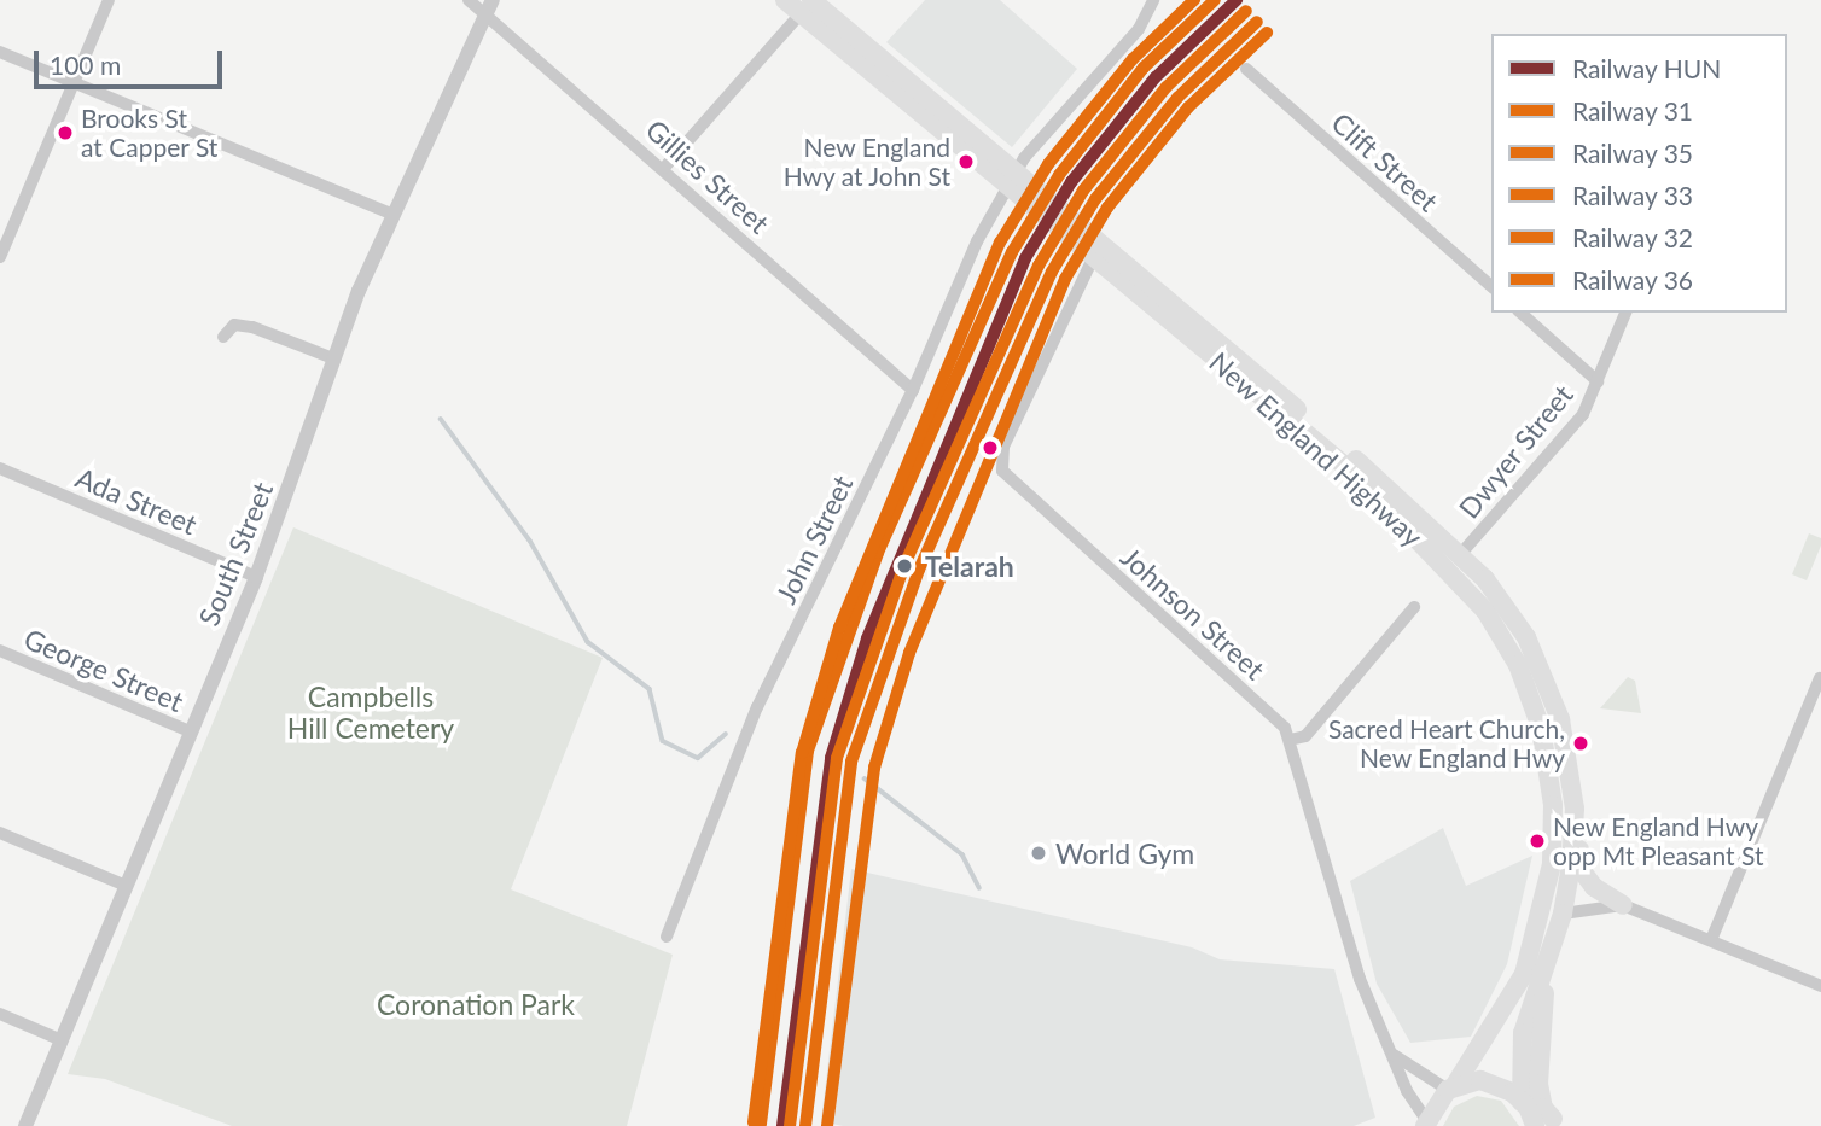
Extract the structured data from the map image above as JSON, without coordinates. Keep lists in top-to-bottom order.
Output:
{
  "streets": {
    "highway": ["New England Highway"],
    "street": [
      "Clift Street",
      "Gillies Street",
      "Dwyer Street",
      "Ada Street",
      "John Street",
      "South Street",
      "Johnson Street",
      "George Street"
    ]
  },
  "crossings": [
    ["Gillies Street", "John Street"],
    ["Gillies Street", "South Street"],
    ["New England Highway", "Dwyer Street"],
    ["New England Highway", "John Street"],
    ["New England Highway", "Johnson Street"],
    ["Ada Street", "South Street"],
    ["South Street", "George Street"]
  ],
  "parks": ["Campbells Hill Cemetery", "Coronation Park"],
  "places": [
    "Brooks St at Capper St",
    "New England Hwy at John St",
    "Telarah",
    "Sacred Heart Church, New England Hwy",
    "New England Hwy opp Mt Pleasant St",
    "World Gym"
  ],
  "lines": [
    "rail line HUN",
    "rail line 35",
    "rail line 32",
    "rail line 31",
    "rail line 33",
    "rail line 36"
  ],
  "legend": [
    "Railway HUN",
    "Railway 31",
    "Railway 35",
    "Railway 33",
    "Railway 32",
    "Railway 36"
  ],
  "scale_bar": "100 m"
}
